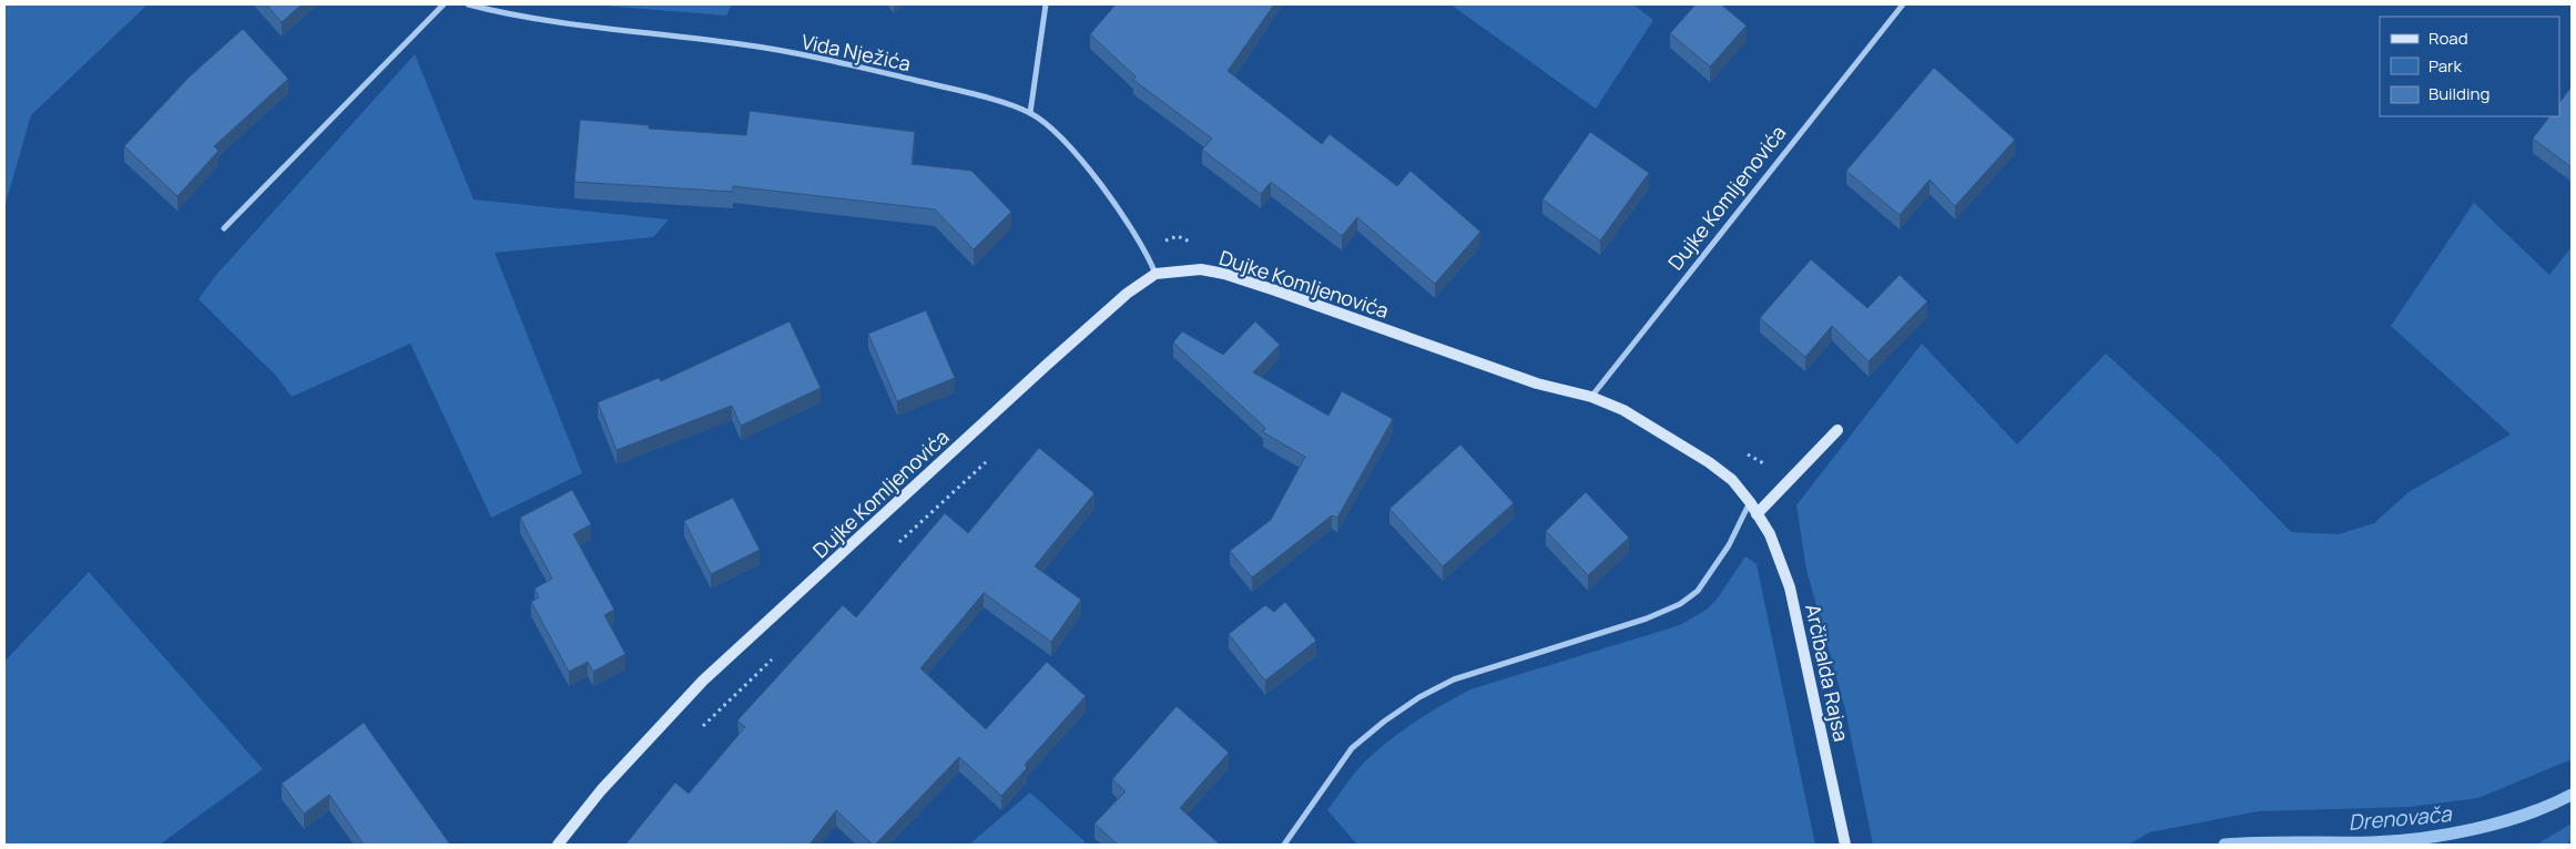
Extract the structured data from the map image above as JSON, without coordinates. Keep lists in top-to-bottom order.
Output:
{
  "streets": {
    "street": ["Vida Nježića", "Dujke Komljenovića", "Arčibalda Rajsa"]
  },
  "crossings": [
    ["Vida Nježića", "Dujke Komljenovića"],
    ["Dujke Komljenovića", "Arčibalda Rajsa"]
  ],
  "water": ["Drenovača"],
  "legend": ["Road", "Park", "Building"]
}
